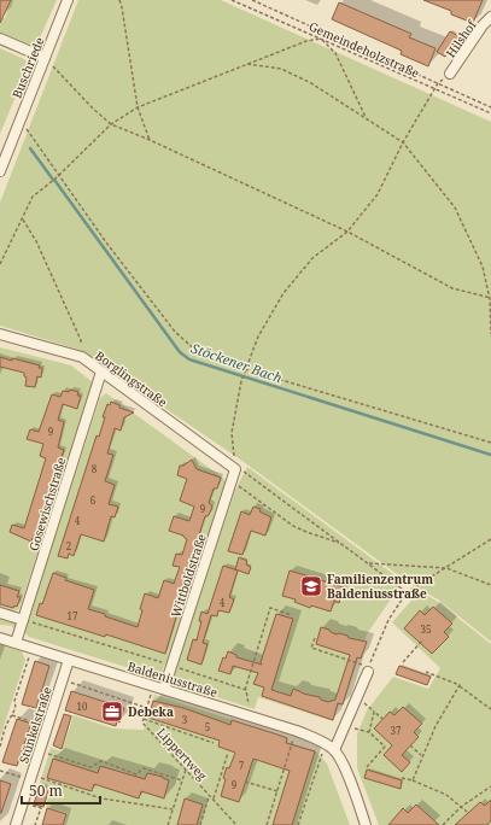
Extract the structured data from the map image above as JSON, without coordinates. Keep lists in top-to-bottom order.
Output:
{
  "streets": {
    "street": [
      "Hilshof",
      "Buschriede",
      "Borglingstraße",
      "Gosewischstraße",
      "Wittboldstraße",
      "Baldeniusstraße",
      "Stünkelstraße"
    ],
    "path": ["Gemeindeholzstraße", "Lippertweg"]
  },
  "crossings": [
    ["Borglingstraße", "Gosewischstraße"],
    ["Borglingstraße", "Wittboldstraße"],
    ["Gosewischstraße", "Baldeniusstraße"],
    ["Wittboldstraße", "Baldeniusstraße"],
    ["Baldeniusstraße", "Stünkelstraße"]
  ],
  "water": ["Stöckener Bach"],
  "places": {
    "school or university": ["Familienzentrum Baldeniusstraße"],
    "office": ["Debeka"]
  },
  "house_numbers": [
    "9",
    "8",
    "6",
    "9",
    "4",
    "2",
    "4",
    "17",
    "35",
    "10",
    "3",
    "5",
    "37",
    "7",
    "9"
  ],
  "scale_bar": "50 m"
}
